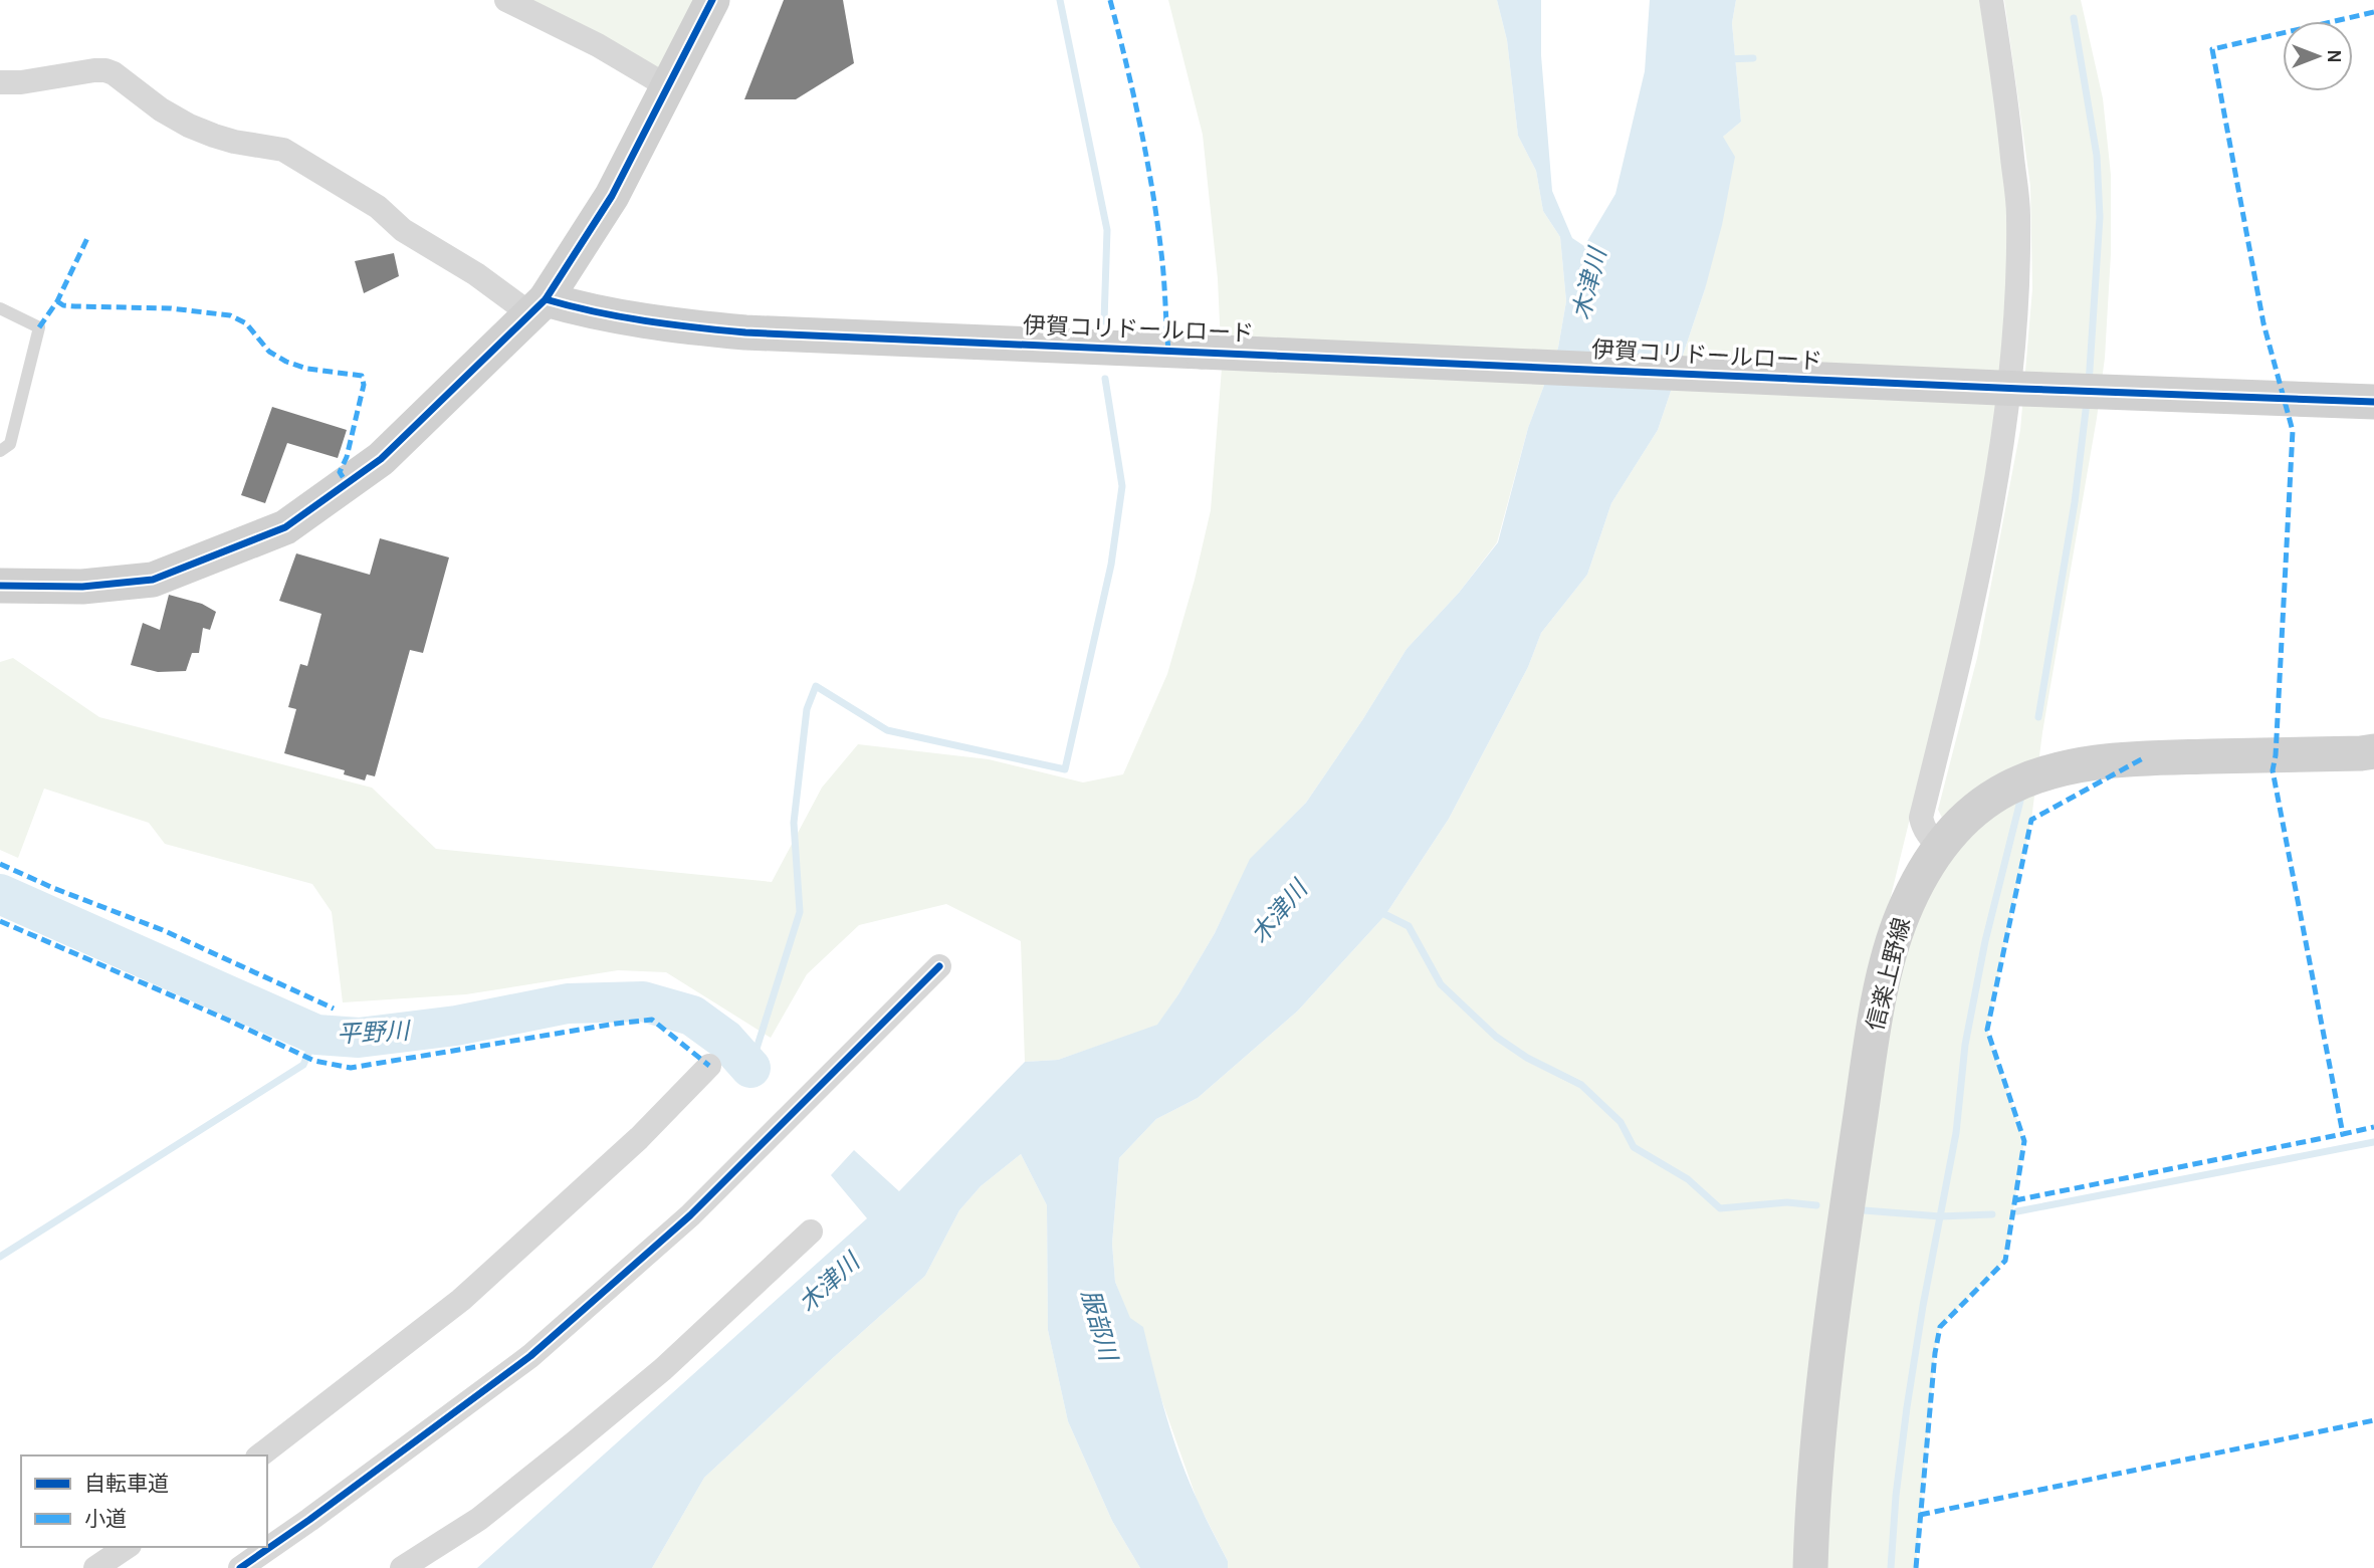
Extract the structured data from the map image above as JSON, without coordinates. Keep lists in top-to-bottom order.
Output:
{
  "streets": {
    "street": ["伊賀コリドールロード", "信楽上野線"]
  },
  "water": ["木津川", "平野川", "服部川"],
  "legend": ["自転車道", "小道"],
  "north": "right"
}
